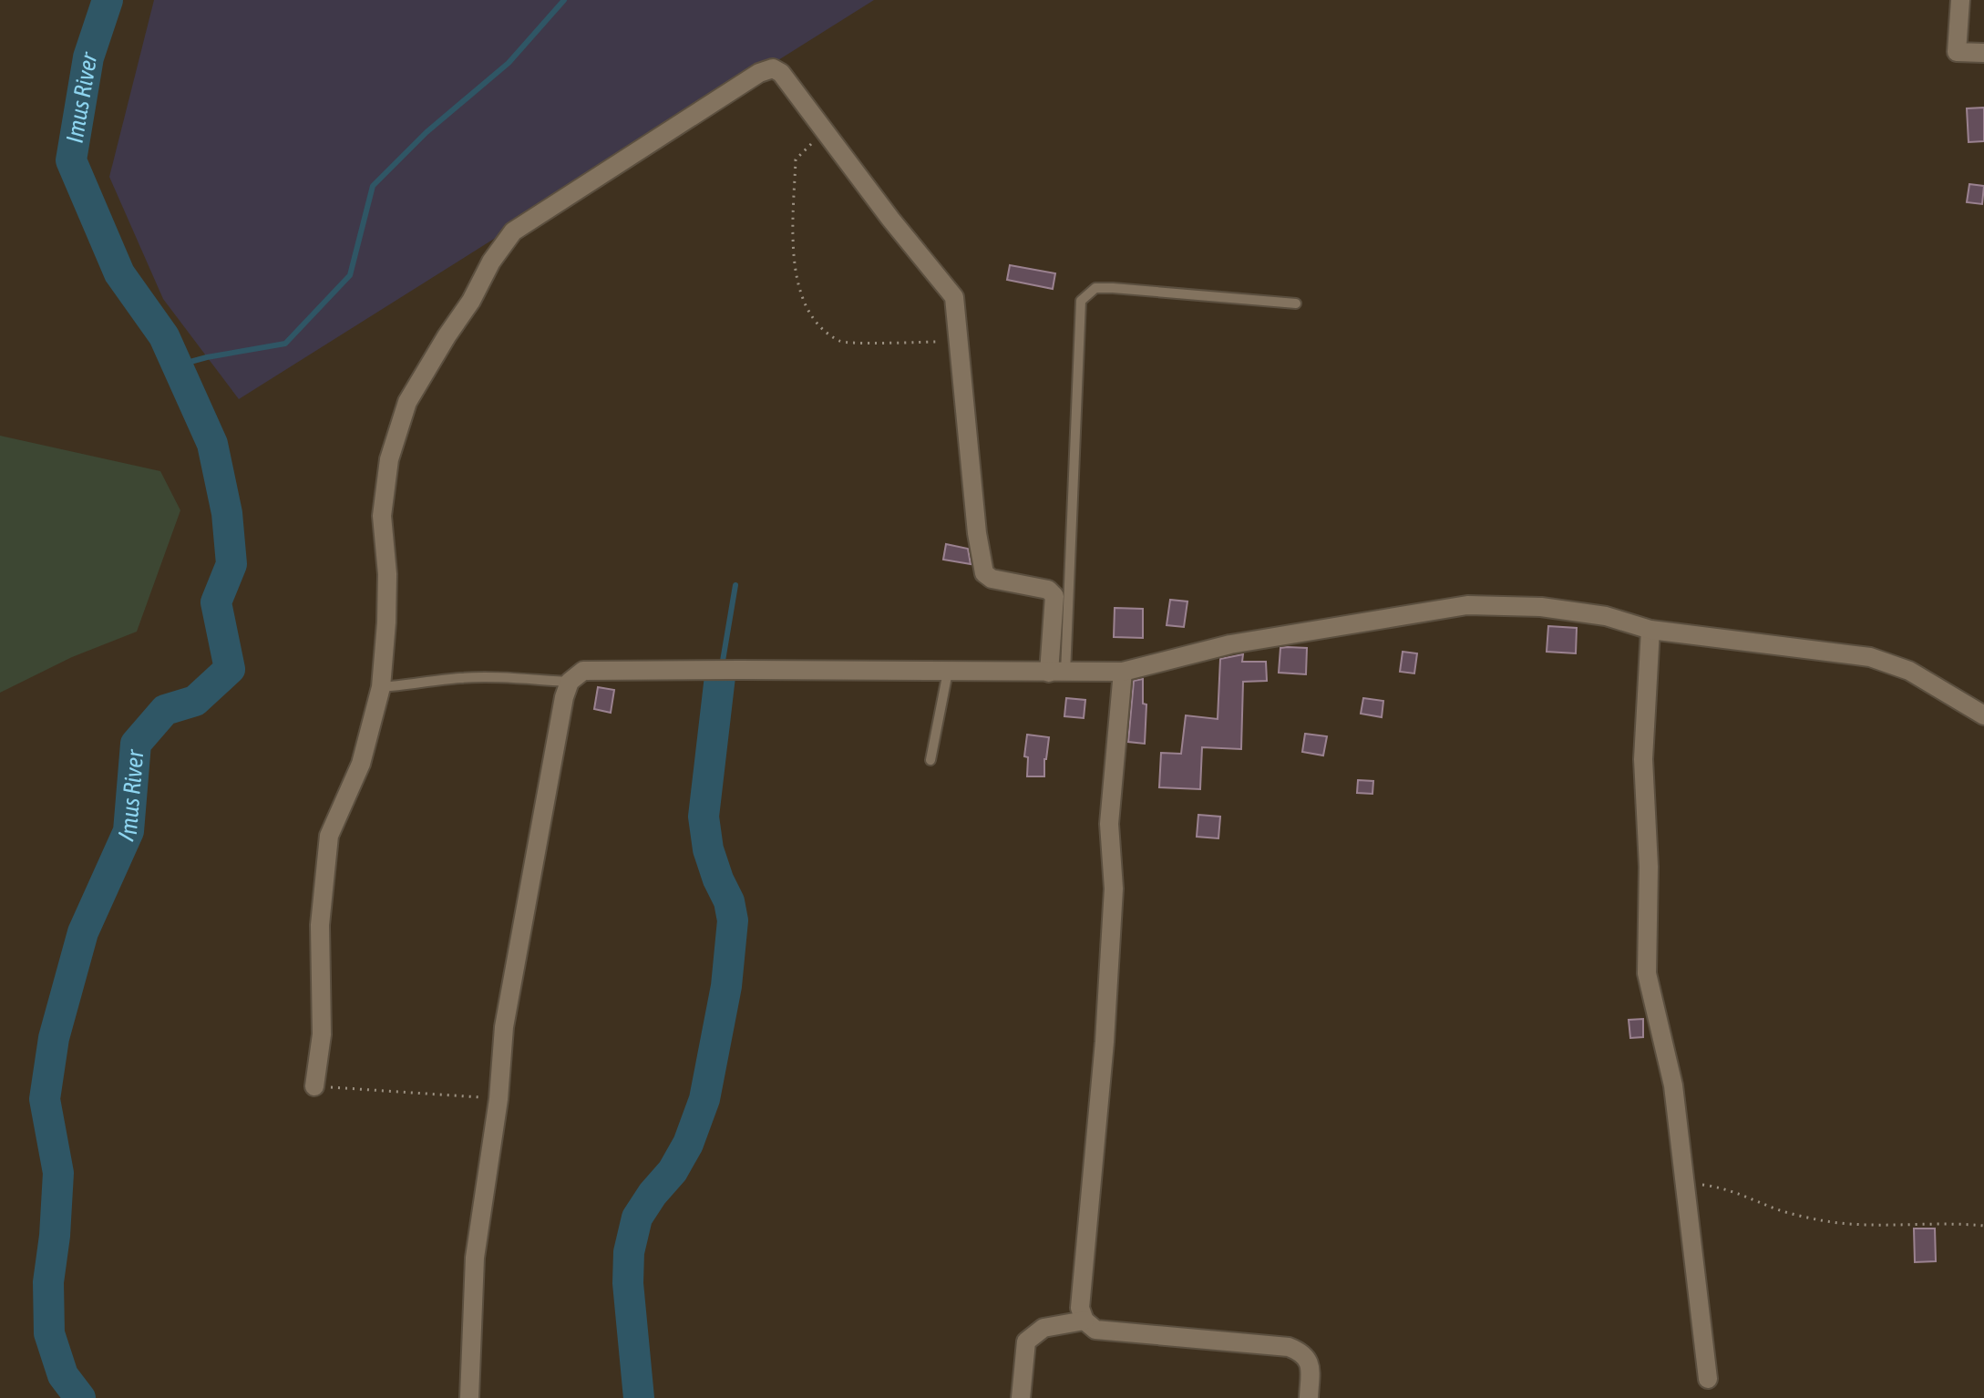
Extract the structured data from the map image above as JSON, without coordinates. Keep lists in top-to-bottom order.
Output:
{
  "water": ["Imus River"]
}
